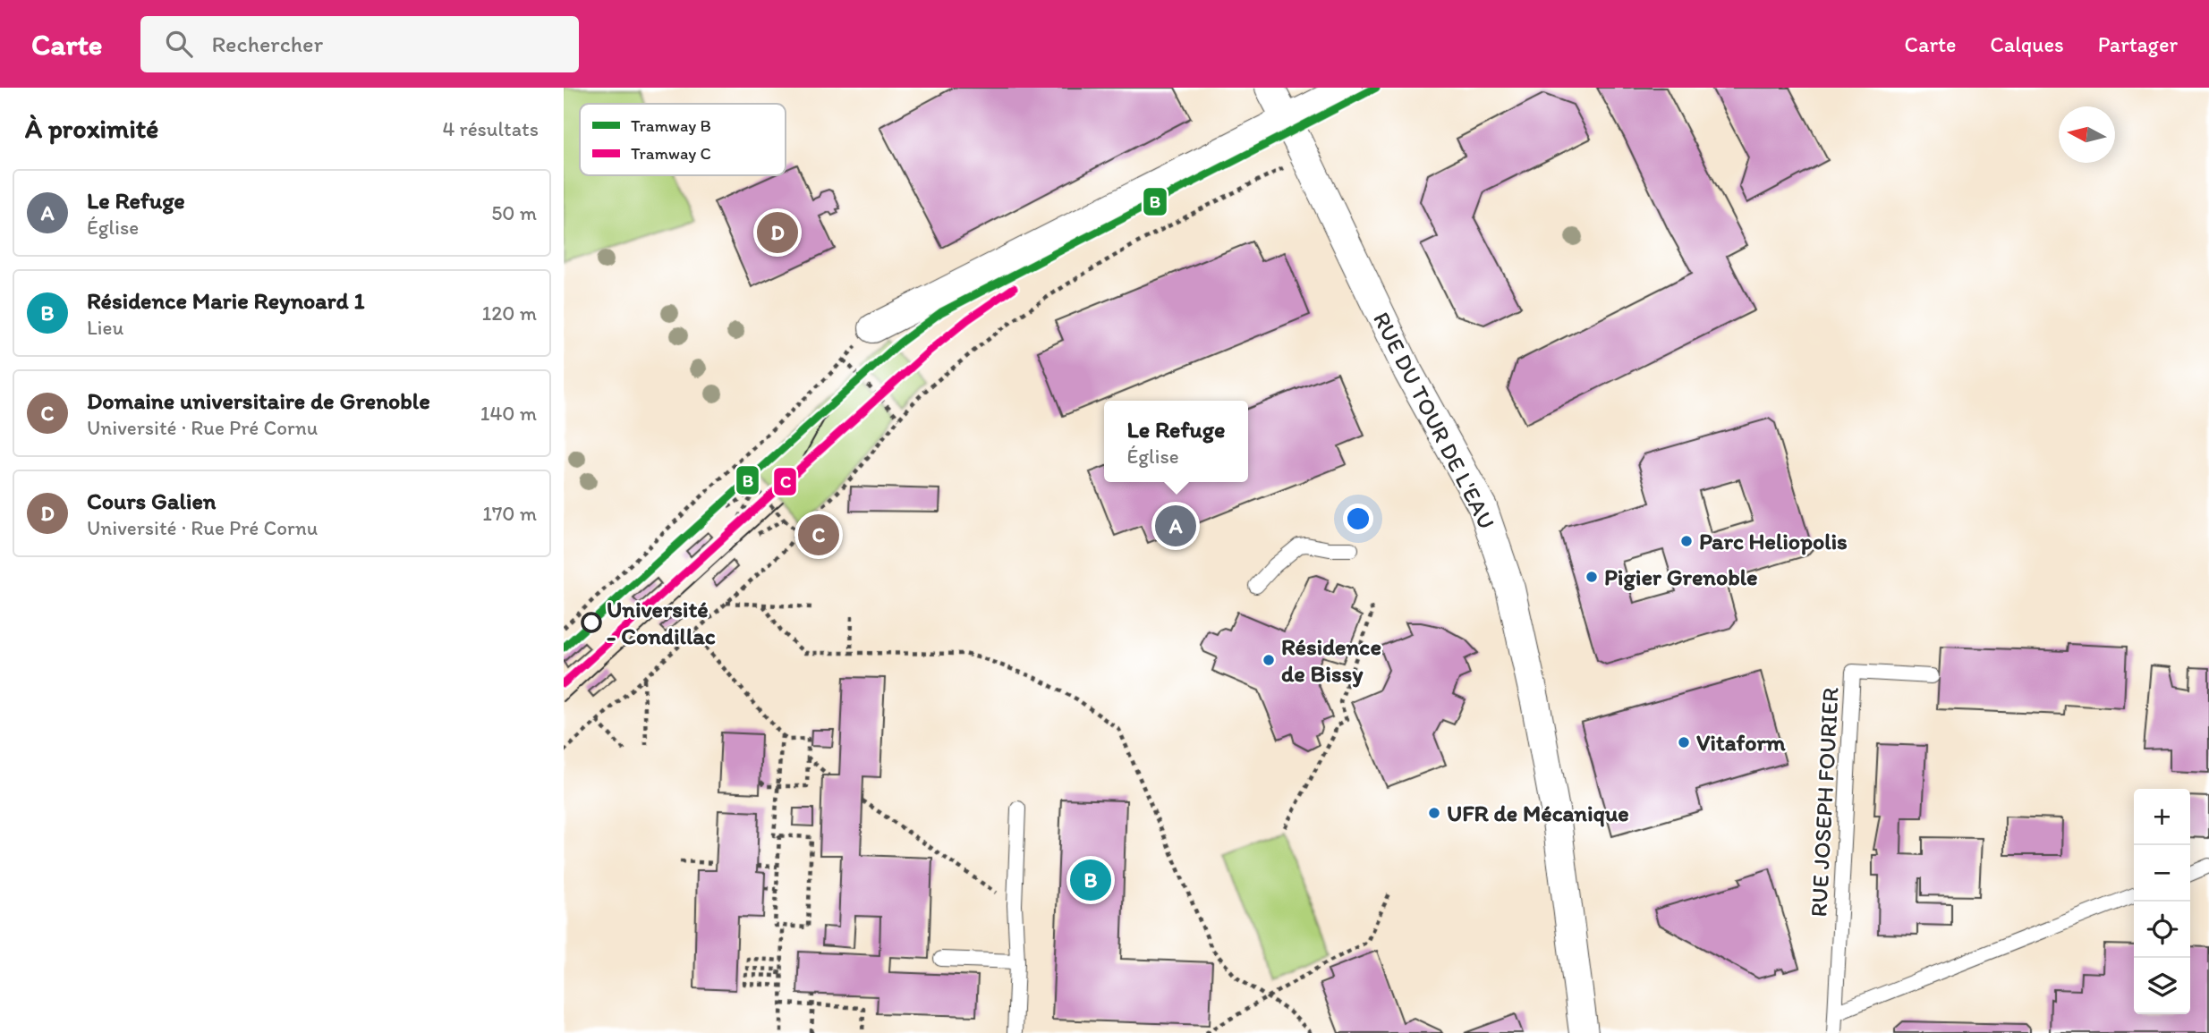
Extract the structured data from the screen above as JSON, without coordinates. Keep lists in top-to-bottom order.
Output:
{
  "streets": {
    "street": ["RUE DU TOUR DE L'EAU"],
    "lane": ["RUE JOSEPH FOURIER"]
  },
  "places": [
    "Parc Heliopolis",
    "Pigier Grenoble",
    "Université - Condillac",
    "Résidence de Bissy",
    "Vitaform",
    "UFR de Mécanique"
  ],
  "lines": ["tram line B", "tram line C"],
  "legend": ["Tramway B", "Tramway C"],
  "north": "left",
  "page": {
    "header": "Carte",
    "search": "Rechercher",
    "nav": ["Carte", "Calques", "Partager"],
    "heading": ["À proximité", "4 résultats"],
    "list": [
      {
        "mark": "A",
        "name": "Le Refuge",
        "note": "Église",
        "value": "50 m"
      },
      {
        "mark": "B",
        "name": "Résidence Marie Reynoard 1",
        "note": "Lieu",
        "value": "120 m"
      },
      {
        "mark": "C",
        "name": "Domaine universitaire de Grenoble",
        "note": "Université · Rue Pré Cornu",
        "value": "140 m"
      },
      {
        "mark": "D",
        "name": "Cours Galien",
        "note": "Université · Rue Pré Cornu",
        "value": "170 m"
      }
    ],
    "pins": [
      "D",
      "A",
      "C",
      "B"
    ],
    "popup": ["Le Refuge", "Église"],
    "map_buttons": ["+", "−"]
  }
}
